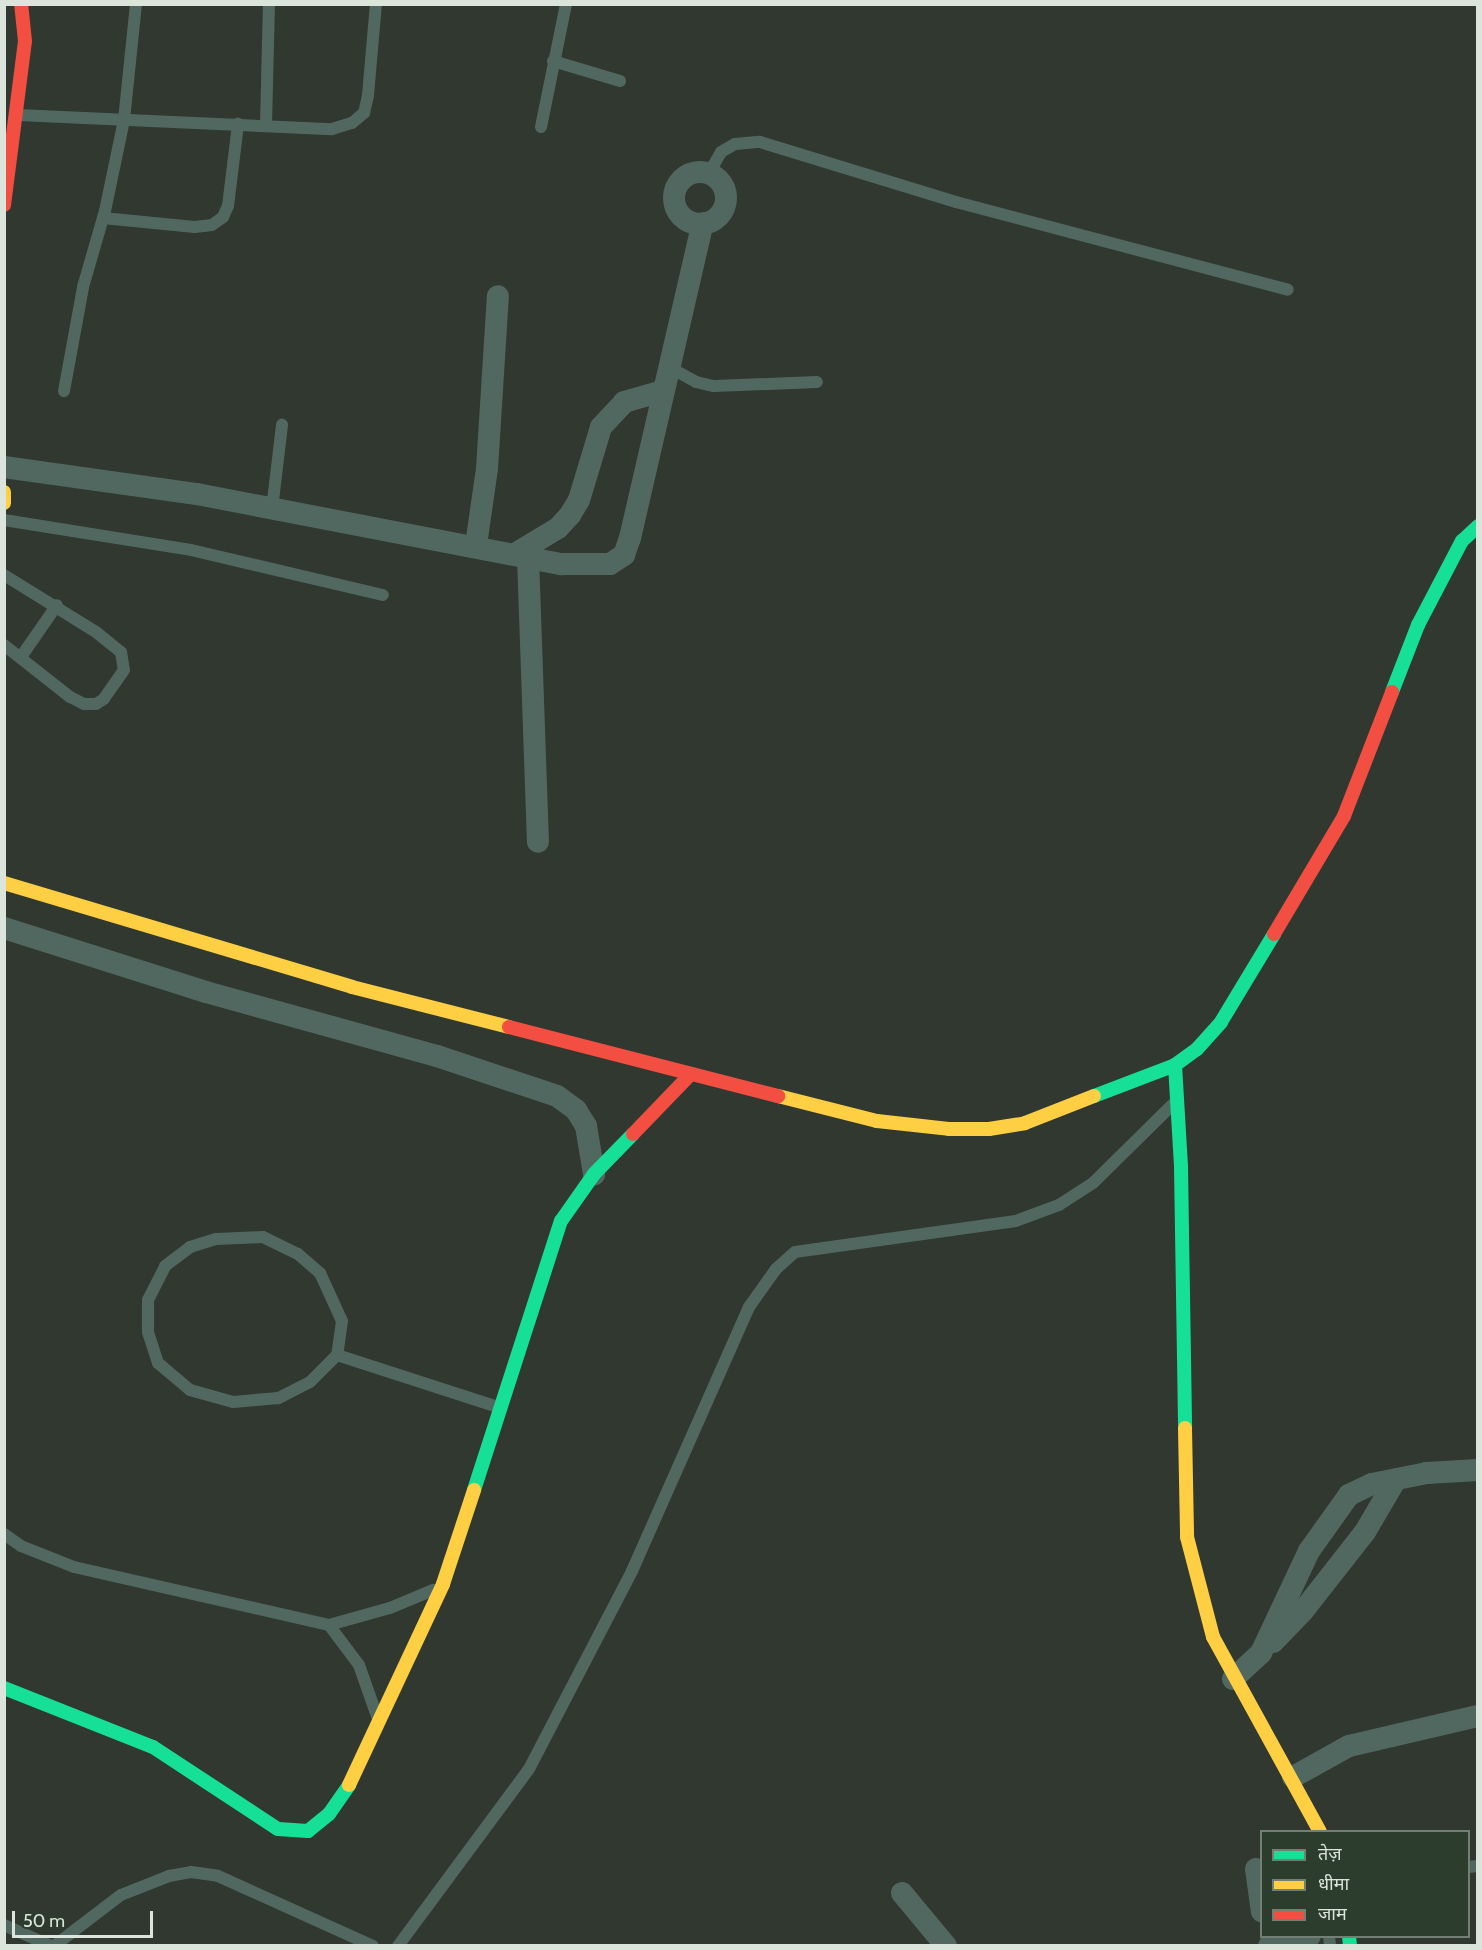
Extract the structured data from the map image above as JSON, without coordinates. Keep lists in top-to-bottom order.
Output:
{
  "legend": ["तेज़", "धीमा", "जाम"],
  "scale_bar": "50 m"
}
